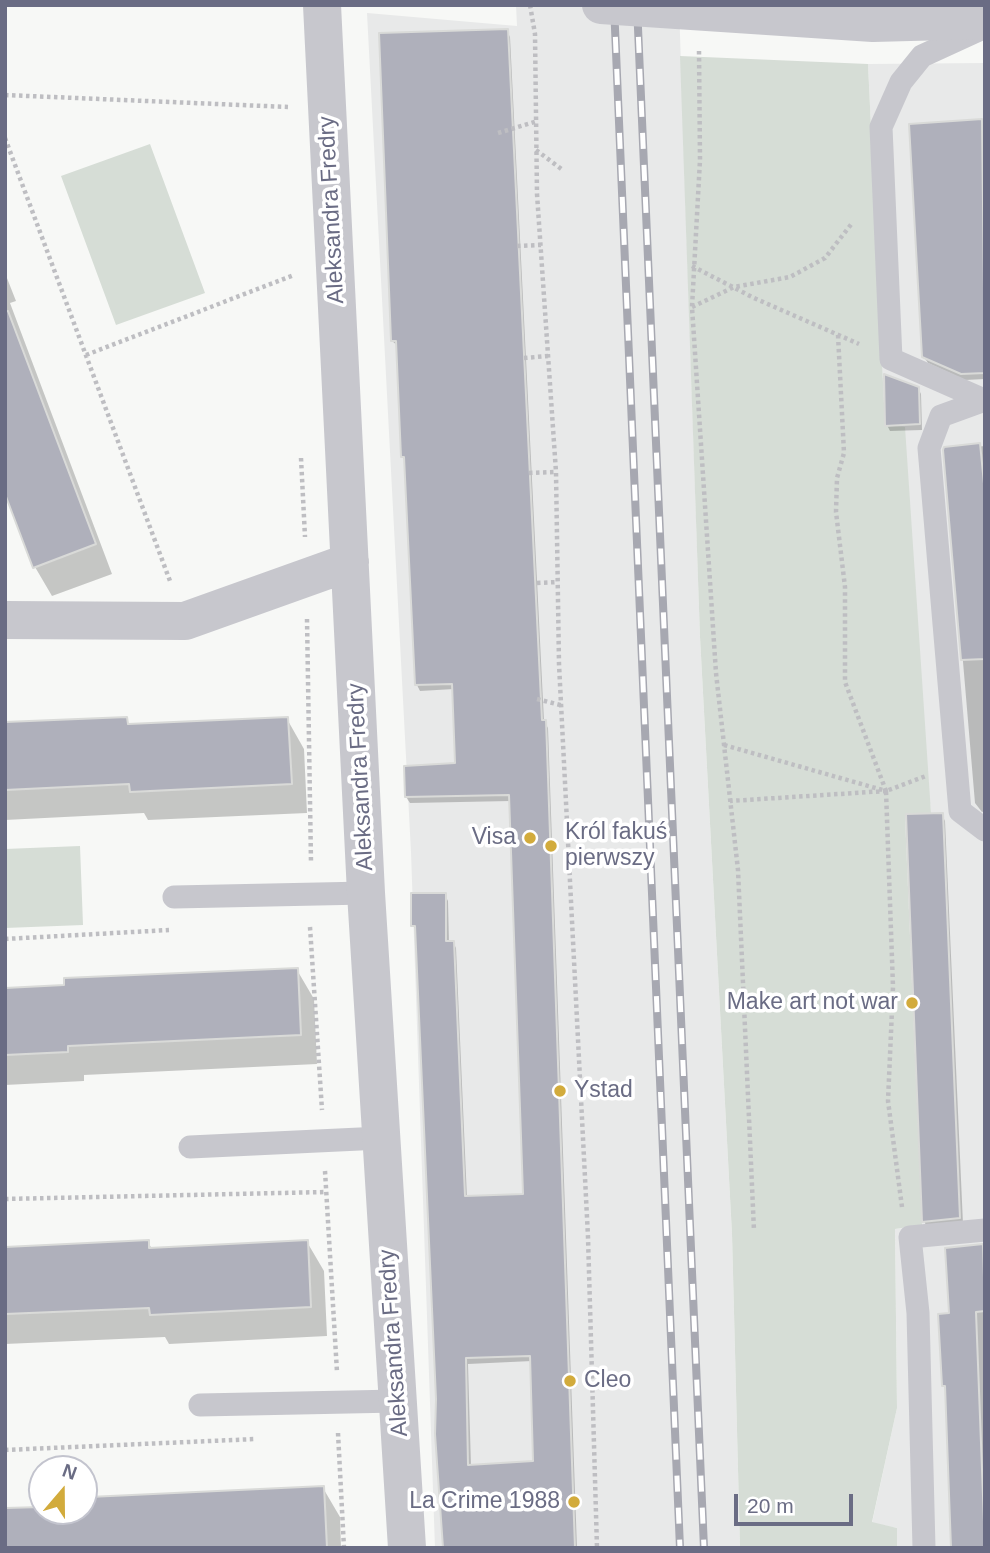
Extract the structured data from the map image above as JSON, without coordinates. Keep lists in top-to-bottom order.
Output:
{
  "streets": {
    "street": ["Aleksandra Fredry"]
  },
  "places": [
    "Visa",
    "Król fakuś pierwszy",
    "Make art not war",
    "Ystad",
    "Cleo",
    "La Crime 1988"
  ],
  "scale_bar": "20 m",
  "north": "top"
}
